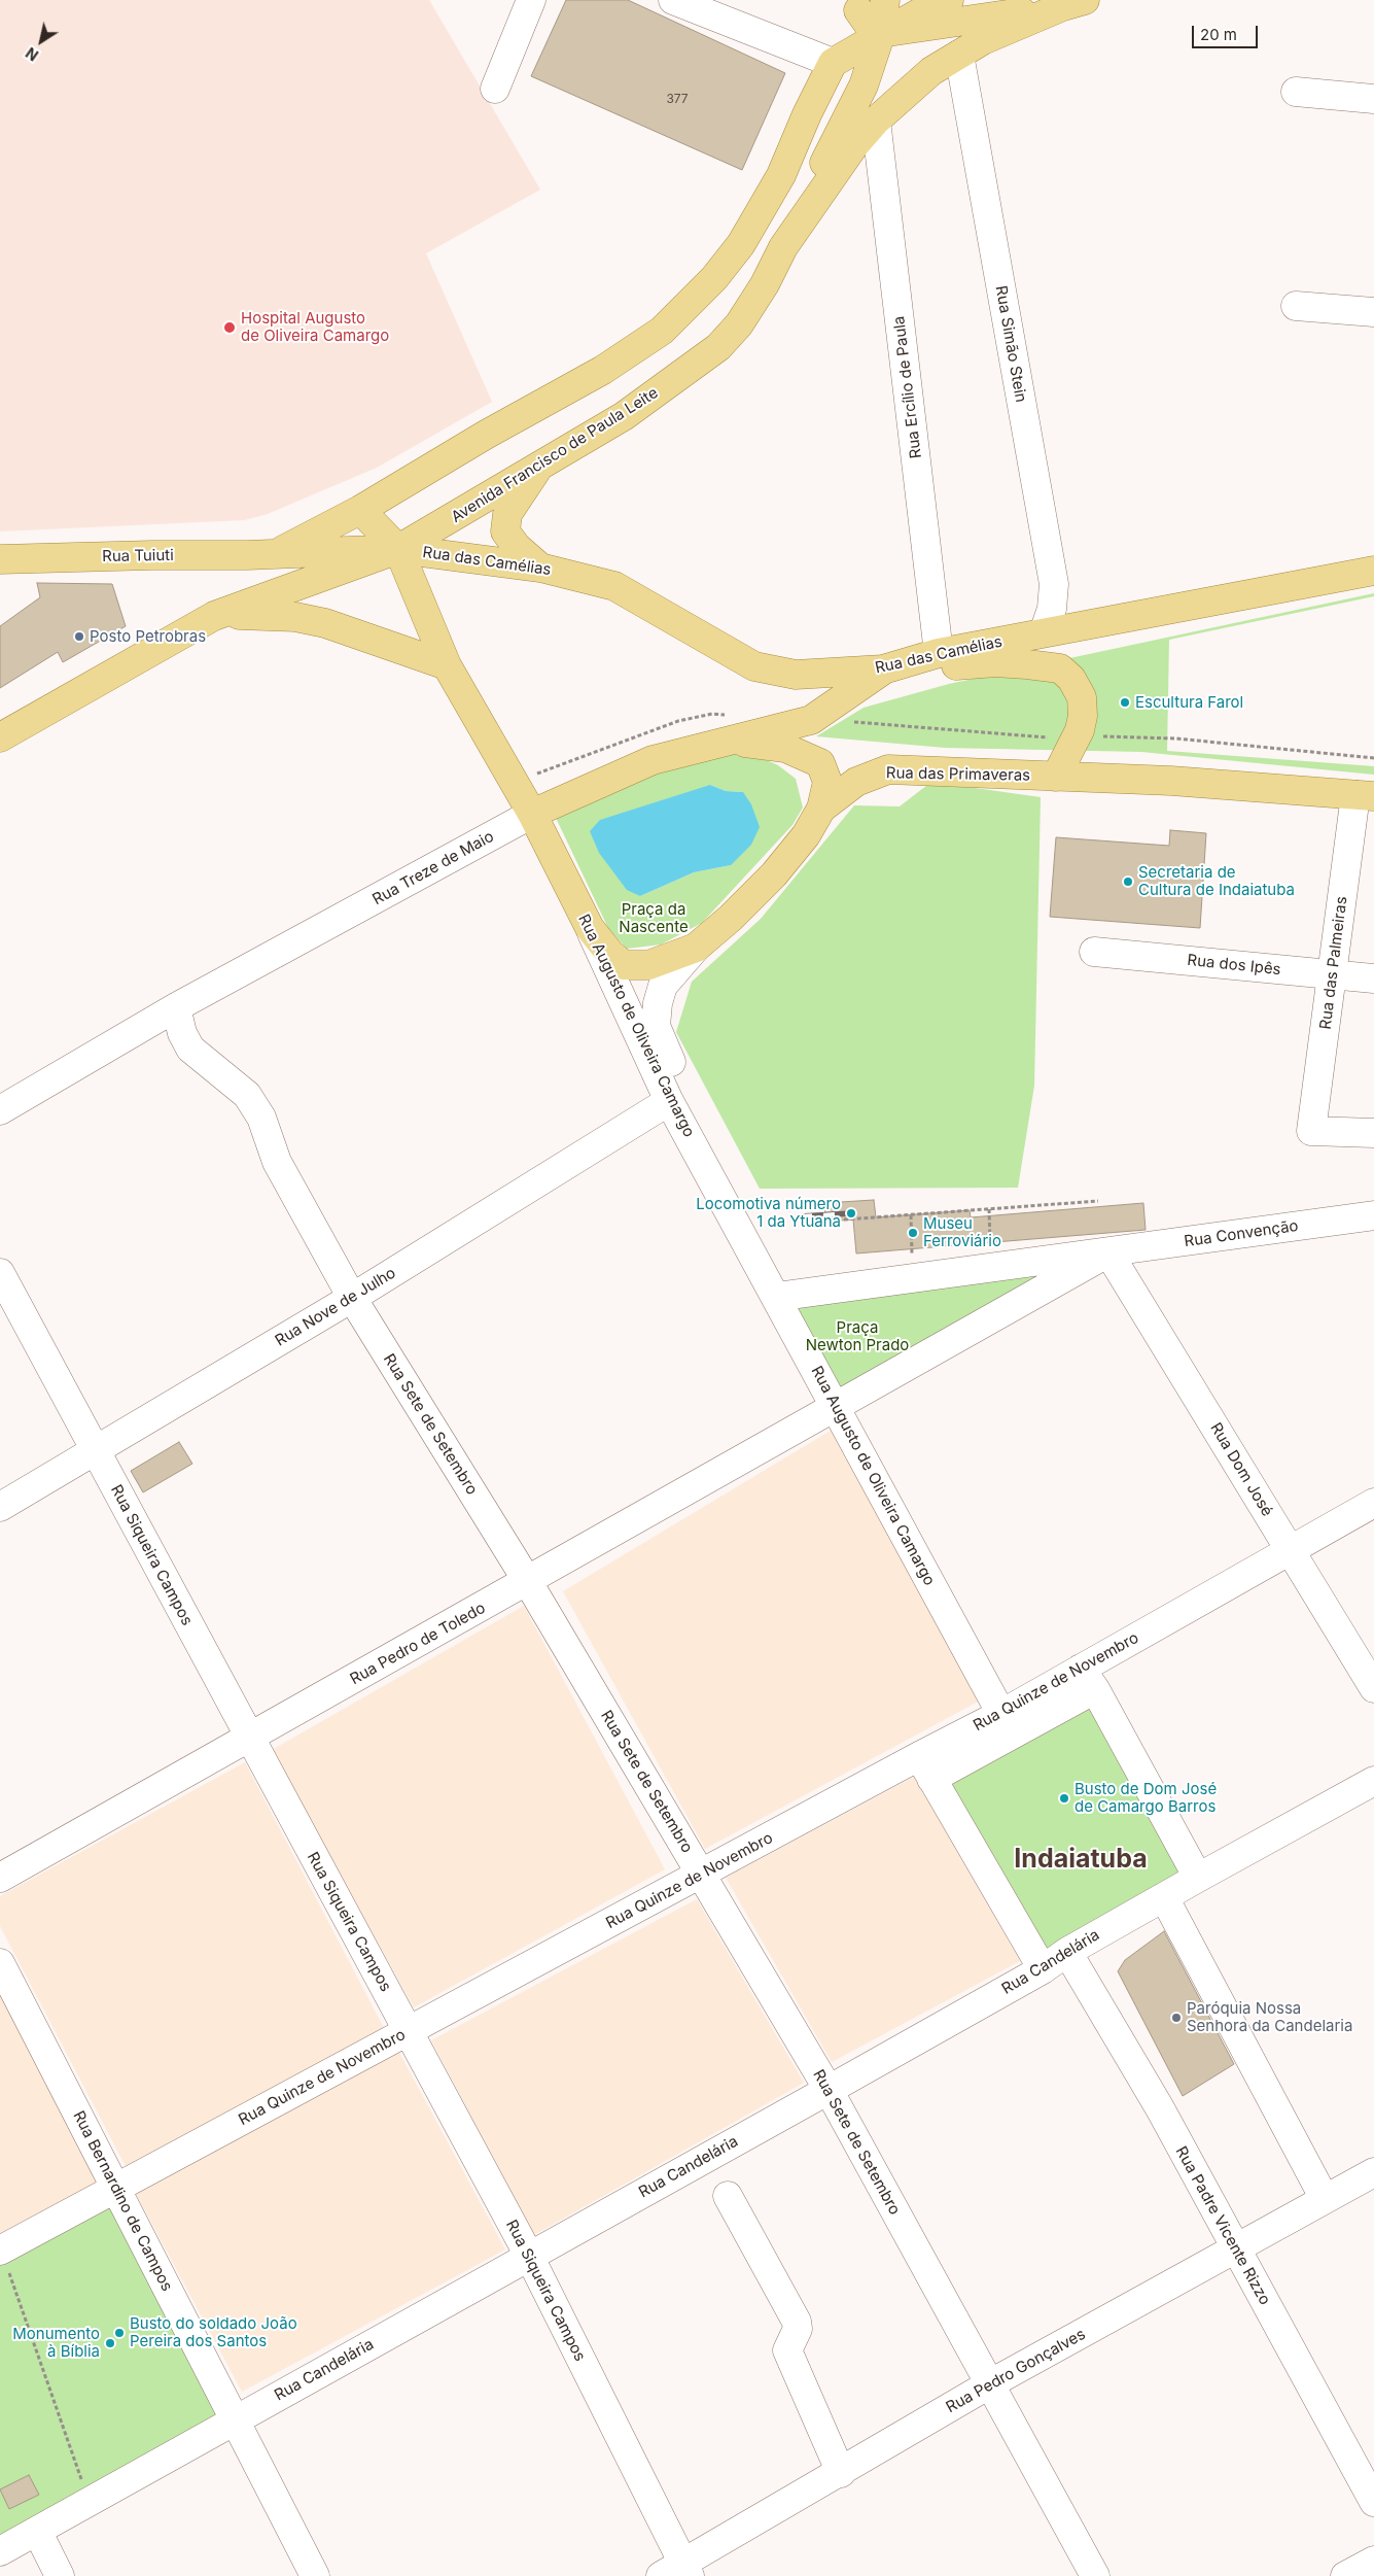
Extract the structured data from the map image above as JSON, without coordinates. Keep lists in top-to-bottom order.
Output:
{
  "streets": {
    "main road": [
      "Avenida Francisco de Paula Leite",
      "Rua Tuiuti",
      "Rua das Camélias",
      "Rua das Primaveras",
      "Rua Treze de Maio",
      "Rua Augusto de Oliveira Camargo"
    ],
    "street": [
      "Rua Simão Stein",
      "Rua Ercílio de Paula",
      "Rua das Palmeiras",
      "Rua dos Ipês",
      "Rua Convenção",
      "Rua Nove de Julho",
      "Rua Sete de Setembro",
      "Rua Dom José",
      "Rua Siqueira Campos",
      "Rua Pedro de Toledo",
      "Rua Quinze de Novembro",
      "Rua Candelária",
      "Rua Bernardino de Campos",
      "Rua Padre Vicente Rizzo",
      "Rua Pedro Gonçalves"
    ]
  },
  "crossings": [
    ["Rua Simão Stein", "Avenida Francisco de Paula Leite"],
    ["Rua Simão Stein", "Rua das Camélias"],
    ["Rua Ercílio de Paula", "Avenida Francisco de Paula Leite"],
    ["Rua Ercílio de Paula", "Rua das Camélias"],
    ["Avenida Francisco de Paula Leite", "Rua das Camélias"],
    ["Avenida Francisco de Paula Leite", "Rua Augusto de Oliveira Camargo"],
    ["Rua Tuiuti", "Rua das Camélias"],
    ["Rua das Camélias", "Rua Treze de Maio"],
    ["Rua das Camélias", "Rua Augusto de Oliveira Camargo"],
    ["Rua das Primaveras", "Rua das Palmeiras"],
    ["Rua das Primaveras", "Rua Augusto de Oliveira Camargo"],
    ["Rua das Primaveras", "Rua Nove de Julho"],
    ["Rua Treze de Maio", "Rua Augusto de Oliveira Camargo"],
    ["Rua Treze de Maio", "Rua Sete de Setembro"],
    ["Rua das Palmeiras", "Rua dos Ipês"],
    ["Rua Augusto de Oliveira Camargo", "Rua Nove de Julho"],
    ["Rua Augusto de Oliveira Camargo", "Rua Pedro de Toledo"],
    ["Rua Augusto de Oliveira Camargo", "Rua Quinze de Novembro"],
    ["Rua Convenção", "Rua Dom José"],
    ["Rua Nove de Julho", "Rua Sete de Setembro"],
    ["Rua Nove de Julho", "Rua Siqueira Campos"],
    ["Rua Sete de Setembro", "Rua Pedro de Toledo"],
    ["Rua Sete de Setembro", "Rua Quinze de Novembro"],
    ["Rua Sete de Setembro", "Rua Candelária"],
    ["Rua Sete de Setembro", "Rua Pedro Gonçalves"],
    ["Rua Dom José", "Rua Quinze de Novembro"],
    ["Rua Siqueira Campos", "Rua Pedro de Toledo"],
    ["Rua Siqueira Campos", "Rua Quinze de Novembro"],
    ["Rua Siqueira Campos", "Rua Candelária"],
    ["Rua Siqueira Campos", "Rua Pedro Gonçalves"],
    ["Rua Quinze de Novembro", "Rua Bernardino de Campos"],
    ["Rua Candelária", "Rua Bernardino de Campos"],
    ["Rua Candelária", "Rua Padre Vicente Rizzo"],
    ["Rua Padre Vicente Rizzo", "Rua Pedro Gonçalves"]
  ],
  "districts": ["Indaiatuba"],
  "parks": ["Praça da Nascente", "Praça Newton Prado"],
  "places": [
    "Hospital Augusto de Oliveira Camargo",
    "Posto Petrobras",
    "Escultura Farol",
    "Secretaria de Cultura de Indaiatuba",
    "Locomotiva número 1 da Ytuana",
    "Museu Ferroviário",
    "Busto de Dom José de Camargo Barros",
    "Paróquia Nossa Senhora da Candelaria",
    "Busto do soldado João Pereira dos Santos",
    "Monumento à Bíblia"
  ],
  "house_numbers": ["377"],
  "scale_bar": "20 m",
  "north": "bottom left"
}
